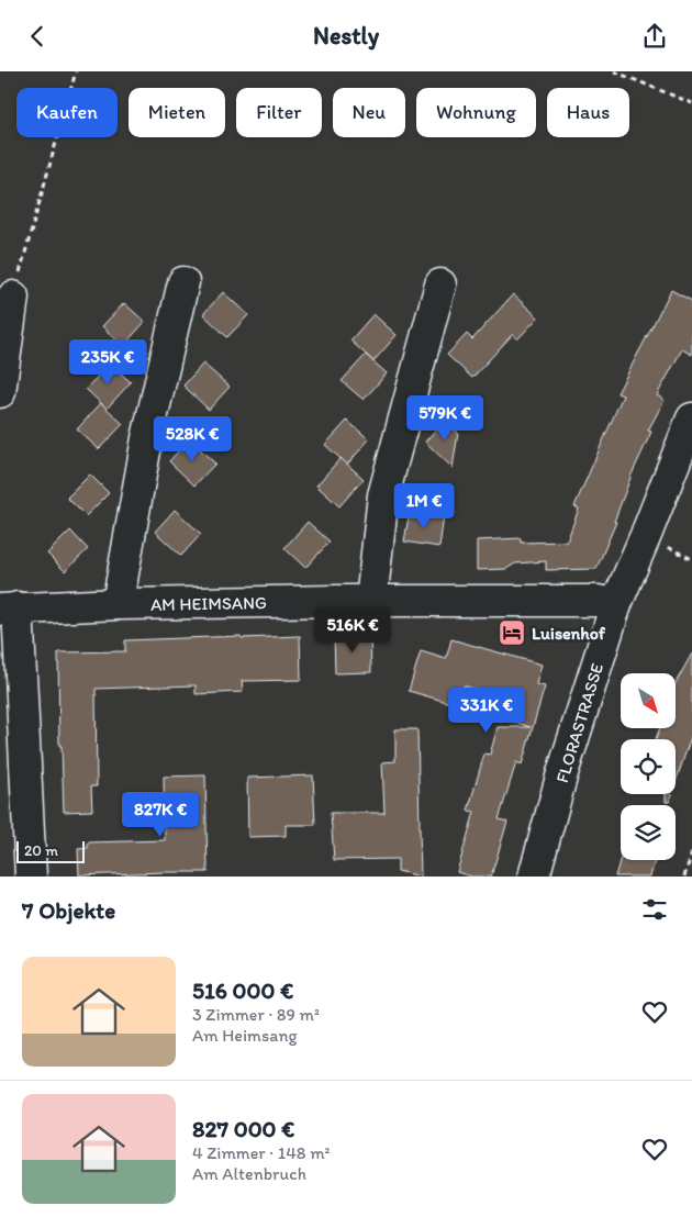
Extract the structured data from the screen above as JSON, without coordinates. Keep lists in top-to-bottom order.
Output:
{
  "streets": {
    "street": ["AM HEIMSANG", "FLORASTRASSE"]
  },
  "crossings": [
    ["AM HEIMSANG", "FLORASTRASSE"]
  ],
  "places": {
    "hotel": ["Luisenhof"]
  },
  "scale_bar": "20 m",
  "north": "bottom right",
  "page": {
    "header": "Nestly",
    "chip": [
      "Kaufen",
      "Mieten",
      "Filter",
      "Neu",
      "Wohnung",
      "Haus"
    ],
    "price": [
      "235K €",
      "579K €",
      "528K €",
      "1M €",
      "516K €",
      "331K €",
      "827K €"
    ],
    "scale": "20 m",
    "heading": "7 Objekte",
    "list": [
      {
        "name": "516 000 €",
        "note": "3 Zimmer · 89 m² · Am Heimsang"
      },
      {
        "name": "827 000 €",
        "note": "4 Zimmer · 148 m² · Am Altenbruch"
      }
    ]
  }
}
